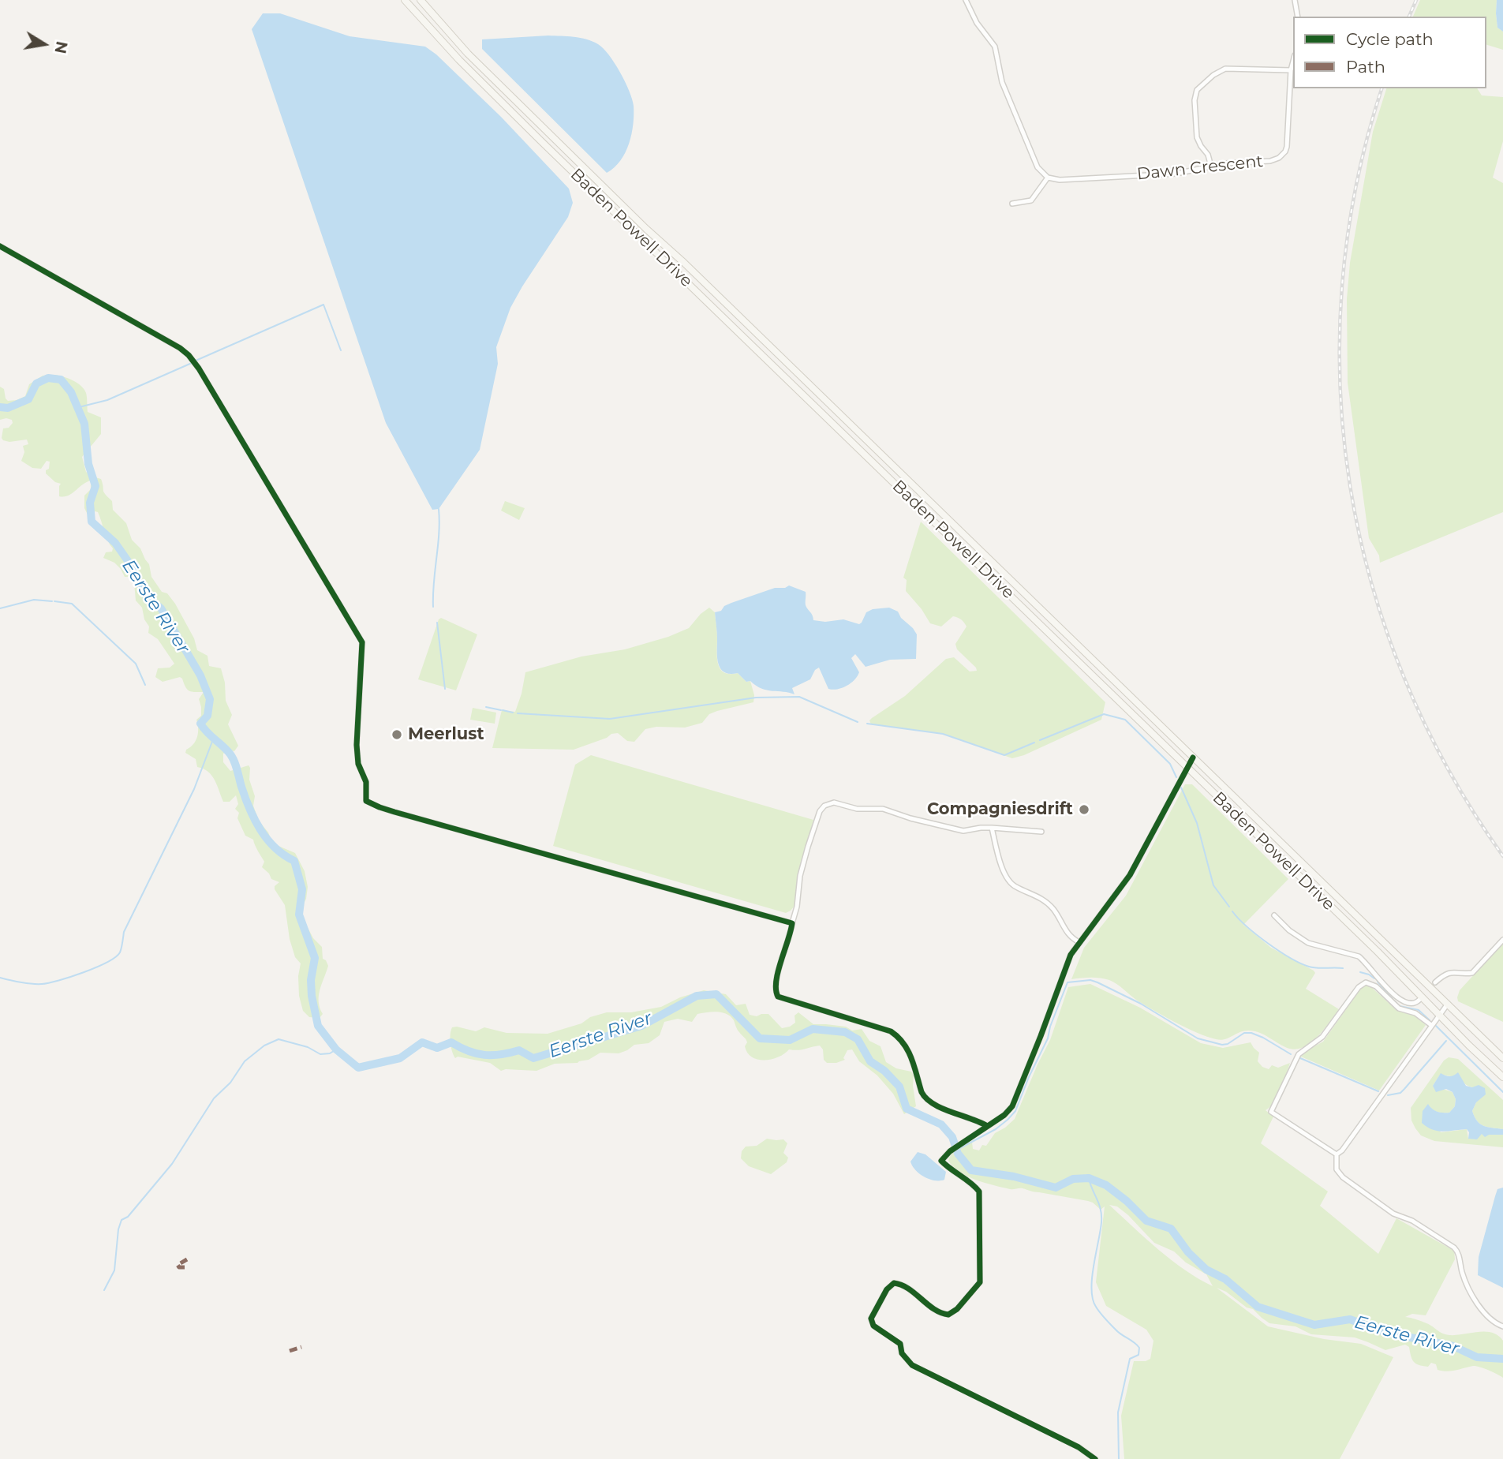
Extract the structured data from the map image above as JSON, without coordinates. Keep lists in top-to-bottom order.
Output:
{
  "streets": {
    "main road": ["Baden Powell Drive"],
    "street": ["Dawn Crescent"]
  },
  "water": ["Eerste River"],
  "places": ["Meerlust", "Compagniesdrift"],
  "legend": ["Cycle path", "Path"],
  "north": "right"
}
